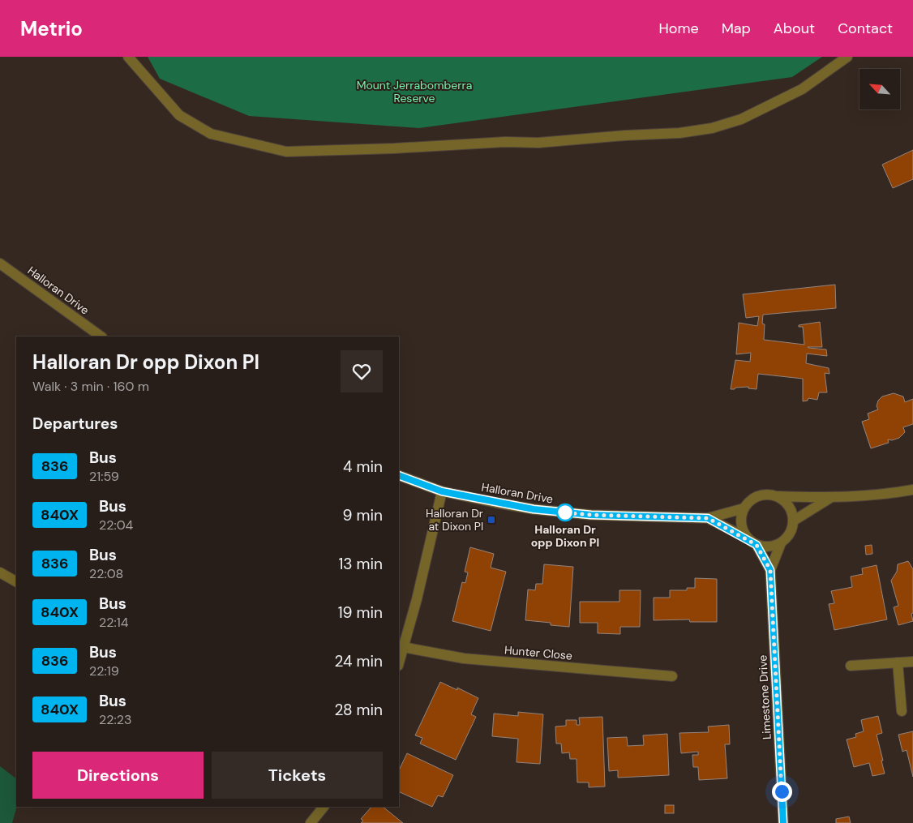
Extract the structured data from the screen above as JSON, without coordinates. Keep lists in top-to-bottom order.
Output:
{
  "streets": {
    "street": ["Halloran Drive", "Hunter Close", "Limestone Drive"]
  },
  "crossings": [
    ["Halloran Drive", "Limestone Drive"]
  ],
  "parks": ["Mount Jerrabomberra Reserve"],
  "places": {
    "other": ["Halloran Dr opp Dixon Pl"],
    "transit": ["Halloran Dr at Dixon Pl"]
  },
  "lines": ["bus line 836"],
  "north": "top left",
  "page": {
    "header": "Metrio",
    "nav": [
      "Home",
      "Map",
      "About",
      "Contact"
    ],
    "heading": [
      ["Halloran Dr opp Dixon Pl", "Walk · 3 min · 160 m"],
      "Departures"
    ],
    "list": [
      {
        "mark": "836",
        "name": "Bus",
        "note": "21:59",
        "value": "4 min"
      },
      {
        "mark": "840X",
        "name": "Bus",
        "note": "22:04",
        "value": "9 min"
      },
      {
        "mark": "836",
        "name": "Bus",
        "note": "22:08",
        "value": "13 min"
      },
      {
        "mark": "840X",
        "name": "Bus",
        "note": "22:14",
        "value": "19 min"
      },
      {
        "mark": "836",
        "name": "Bus",
        "note": "22:19",
        "value": "24 min"
      },
      {
        "mark": "840X",
        "name": "Bus",
        "note": "22:23",
        "value": "28 min"
      }
    ],
    "buttons": ["Directions", "Tickets"]
  }
}
